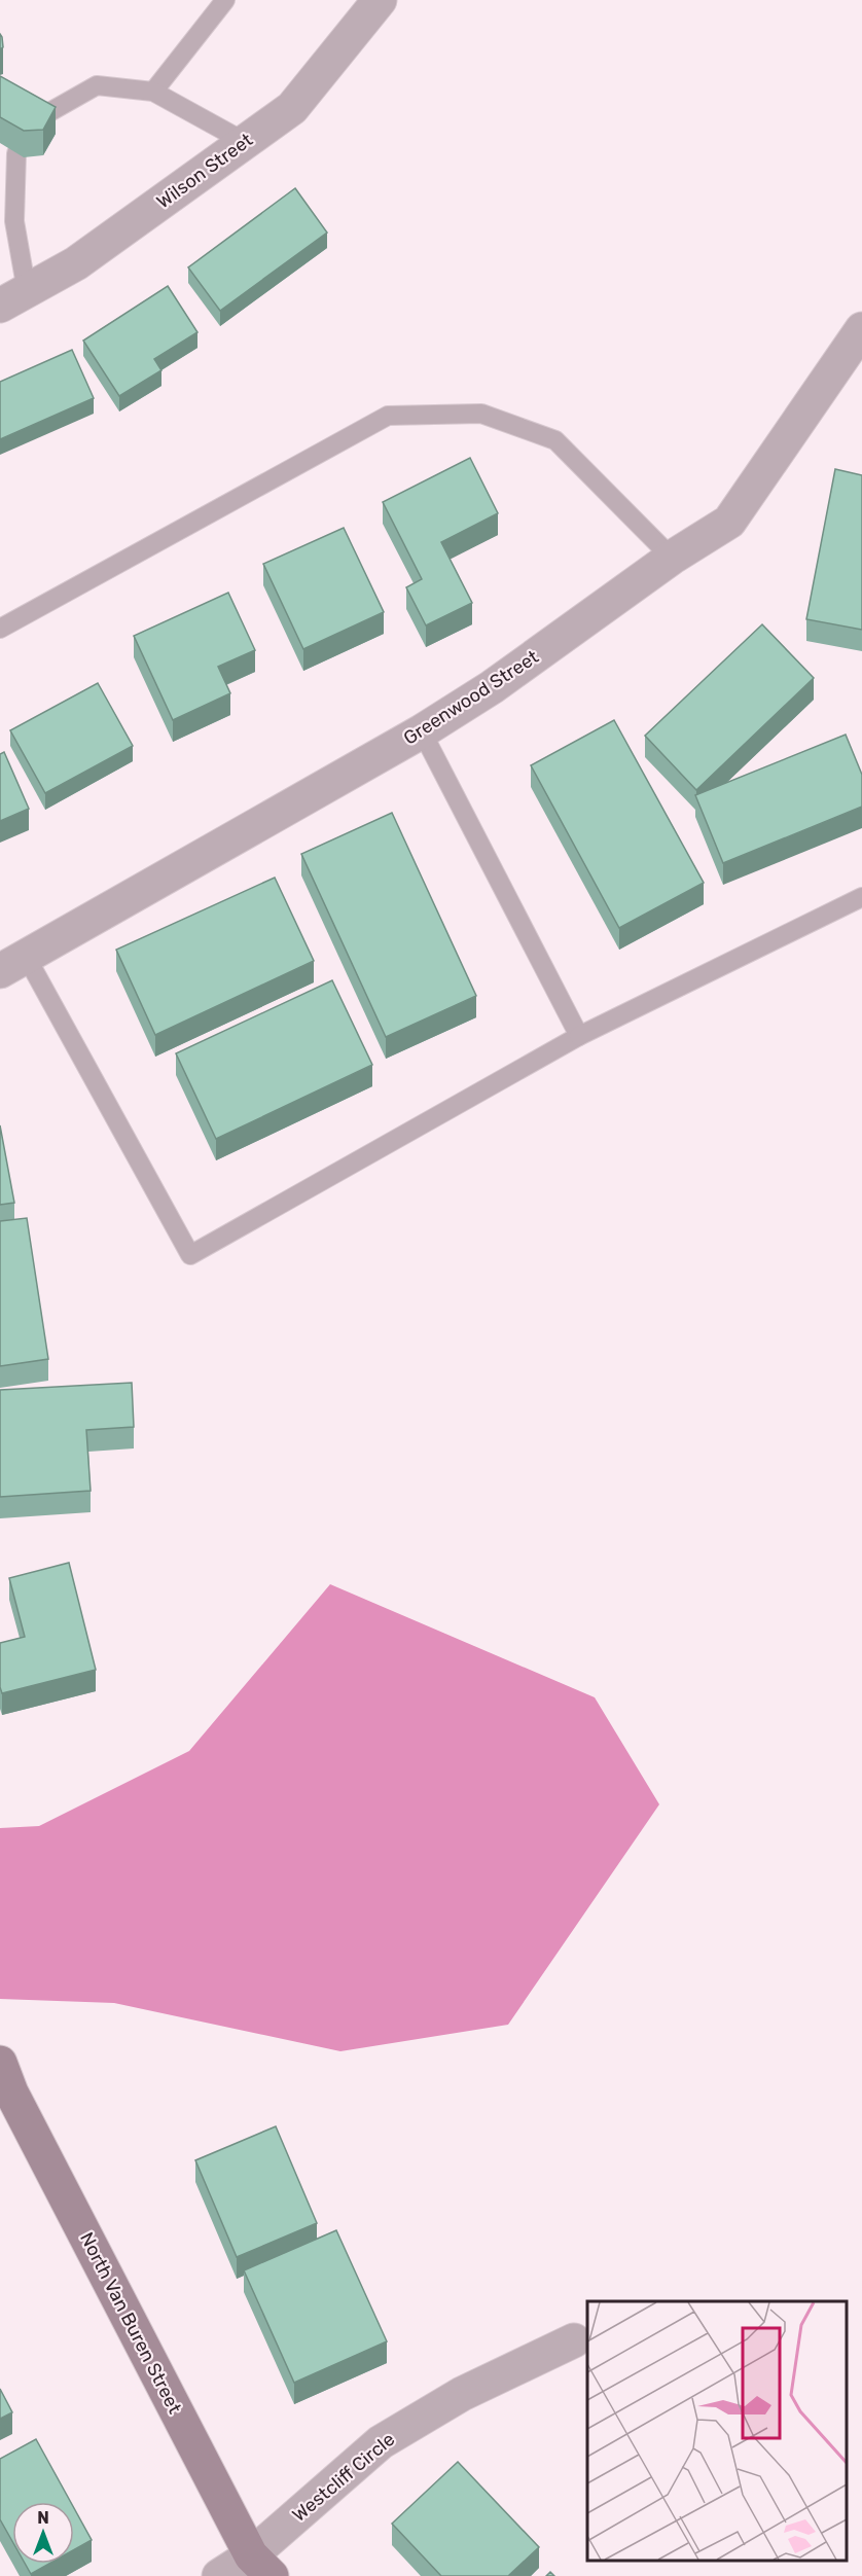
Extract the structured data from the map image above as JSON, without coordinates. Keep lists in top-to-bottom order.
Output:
{
  "streets": {
    "street": [
      "Wilson Street",
      "Greenwood Street",
      "North Van Buren Street",
      "Westcliff Circle"
    ]
  },
  "crossings": [
    ["North Van Buren Street", "Westcliff Circle"]
  ],
  "north": "top"
}
